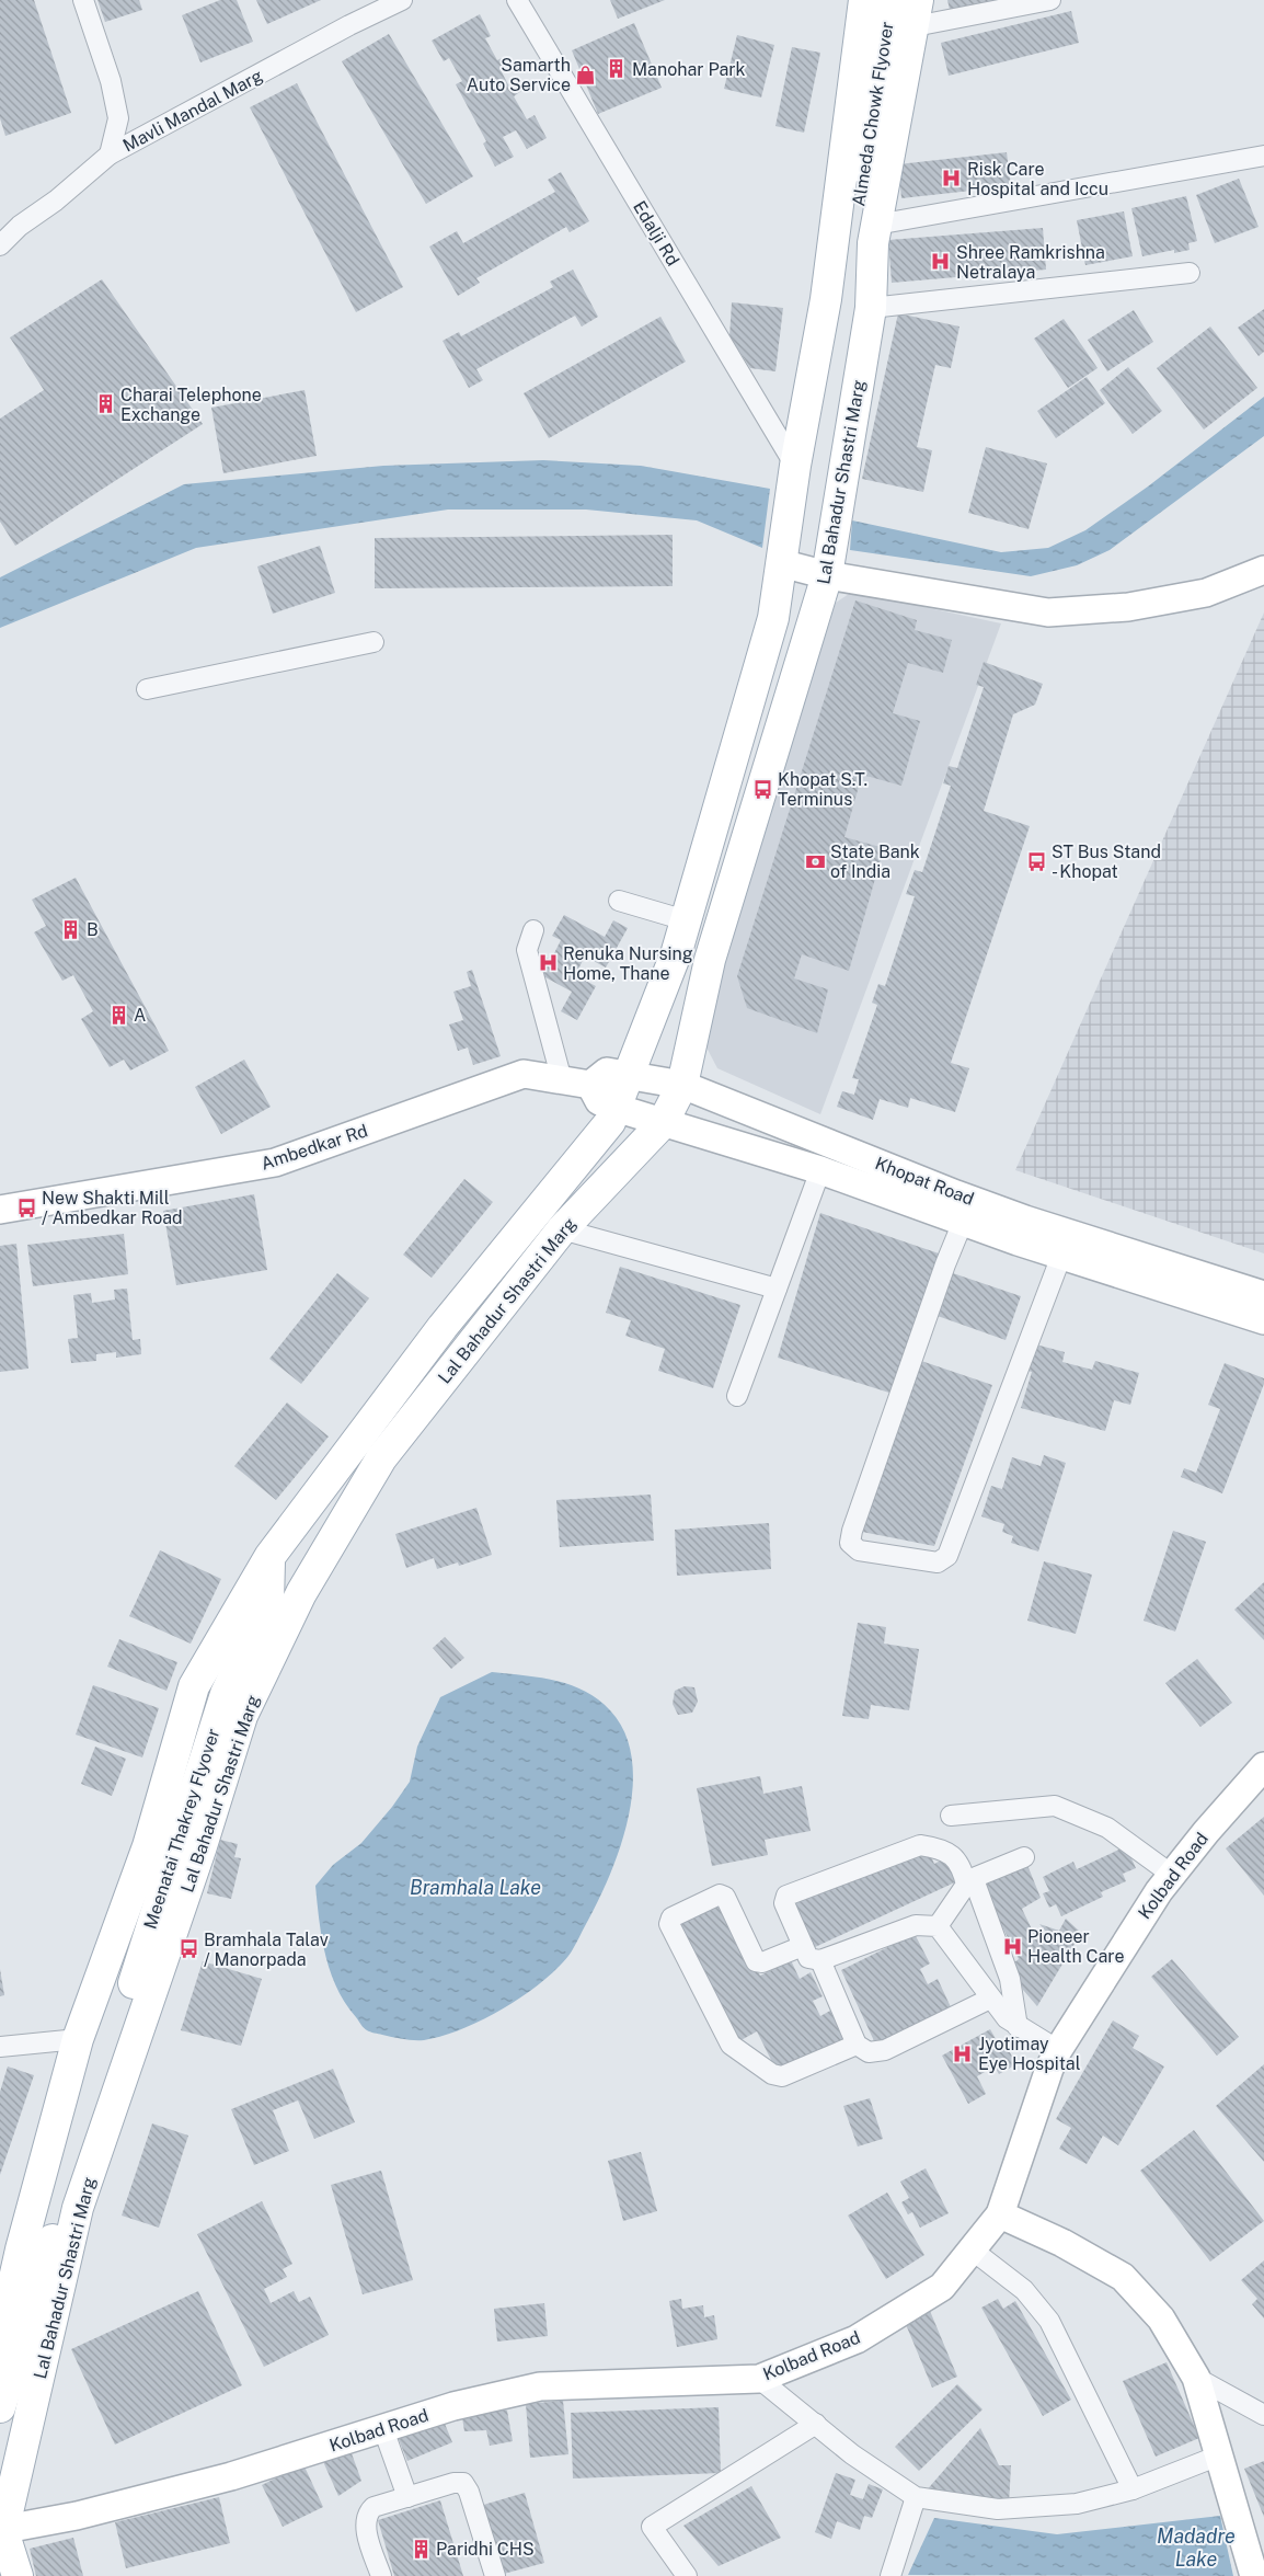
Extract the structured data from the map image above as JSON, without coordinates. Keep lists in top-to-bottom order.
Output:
{
  "streets": {
    "main road": ["Almeda Chowk Flyover", "Lal Bahadur Shastri Marg", "Meenatai Thakrey Flyover"],
    "street": [
      "Mavli Mandal Marg",
      "Edalji Rd",
      "Ambedkar Rd",
      "Khopat Road",
      "Kolbad Road"
    ]
  },
  "crossings": [
    ["Almeda Chowk Flyover", "Lal Bahadur Shastri Marg"],
    ["Edalji Rd", "Lal Bahadur Shastri Marg"],
    ["Lal Bahadur Shastri Marg", "Khopat Road"],
    ["Lal Bahadur Shastri Marg", "Meenatai Thakrey Flyover"],
    ["Lal Bahadur Shastri Marg", "Kolbad Road"],
    ["Ambedkar Rd", "Khopat Road"]
  ],
  "water": ["Bramhala Lake", "Madadre Lake"],
  "places": {
    "building": [
      "Manohar Park",
      "Charai Telephone Exchange",
      "B",
      "A",
      "Paridhi CHS"
    ],
    "shop": ["Samarth Auto Service"],
    "hospital": [
      "Risk Care Hospital and Iccu",
      "Shree Ramkrishna Netralaya",
      "Renuka Nursing Home, Thane",
      "Pioneer Health Care",
      "Jyotimay Eye Hospital"
    ],
    "bus stop": [
      "Khopat S.T. Terminus",
      "ST Bus Stand - Khopat",
      "New Shakti Mill / Ambedkar Road",
      "Bramhala Talav / Manorpada"
    ],
    "bank": ["State Bank of India"]
  }
}
